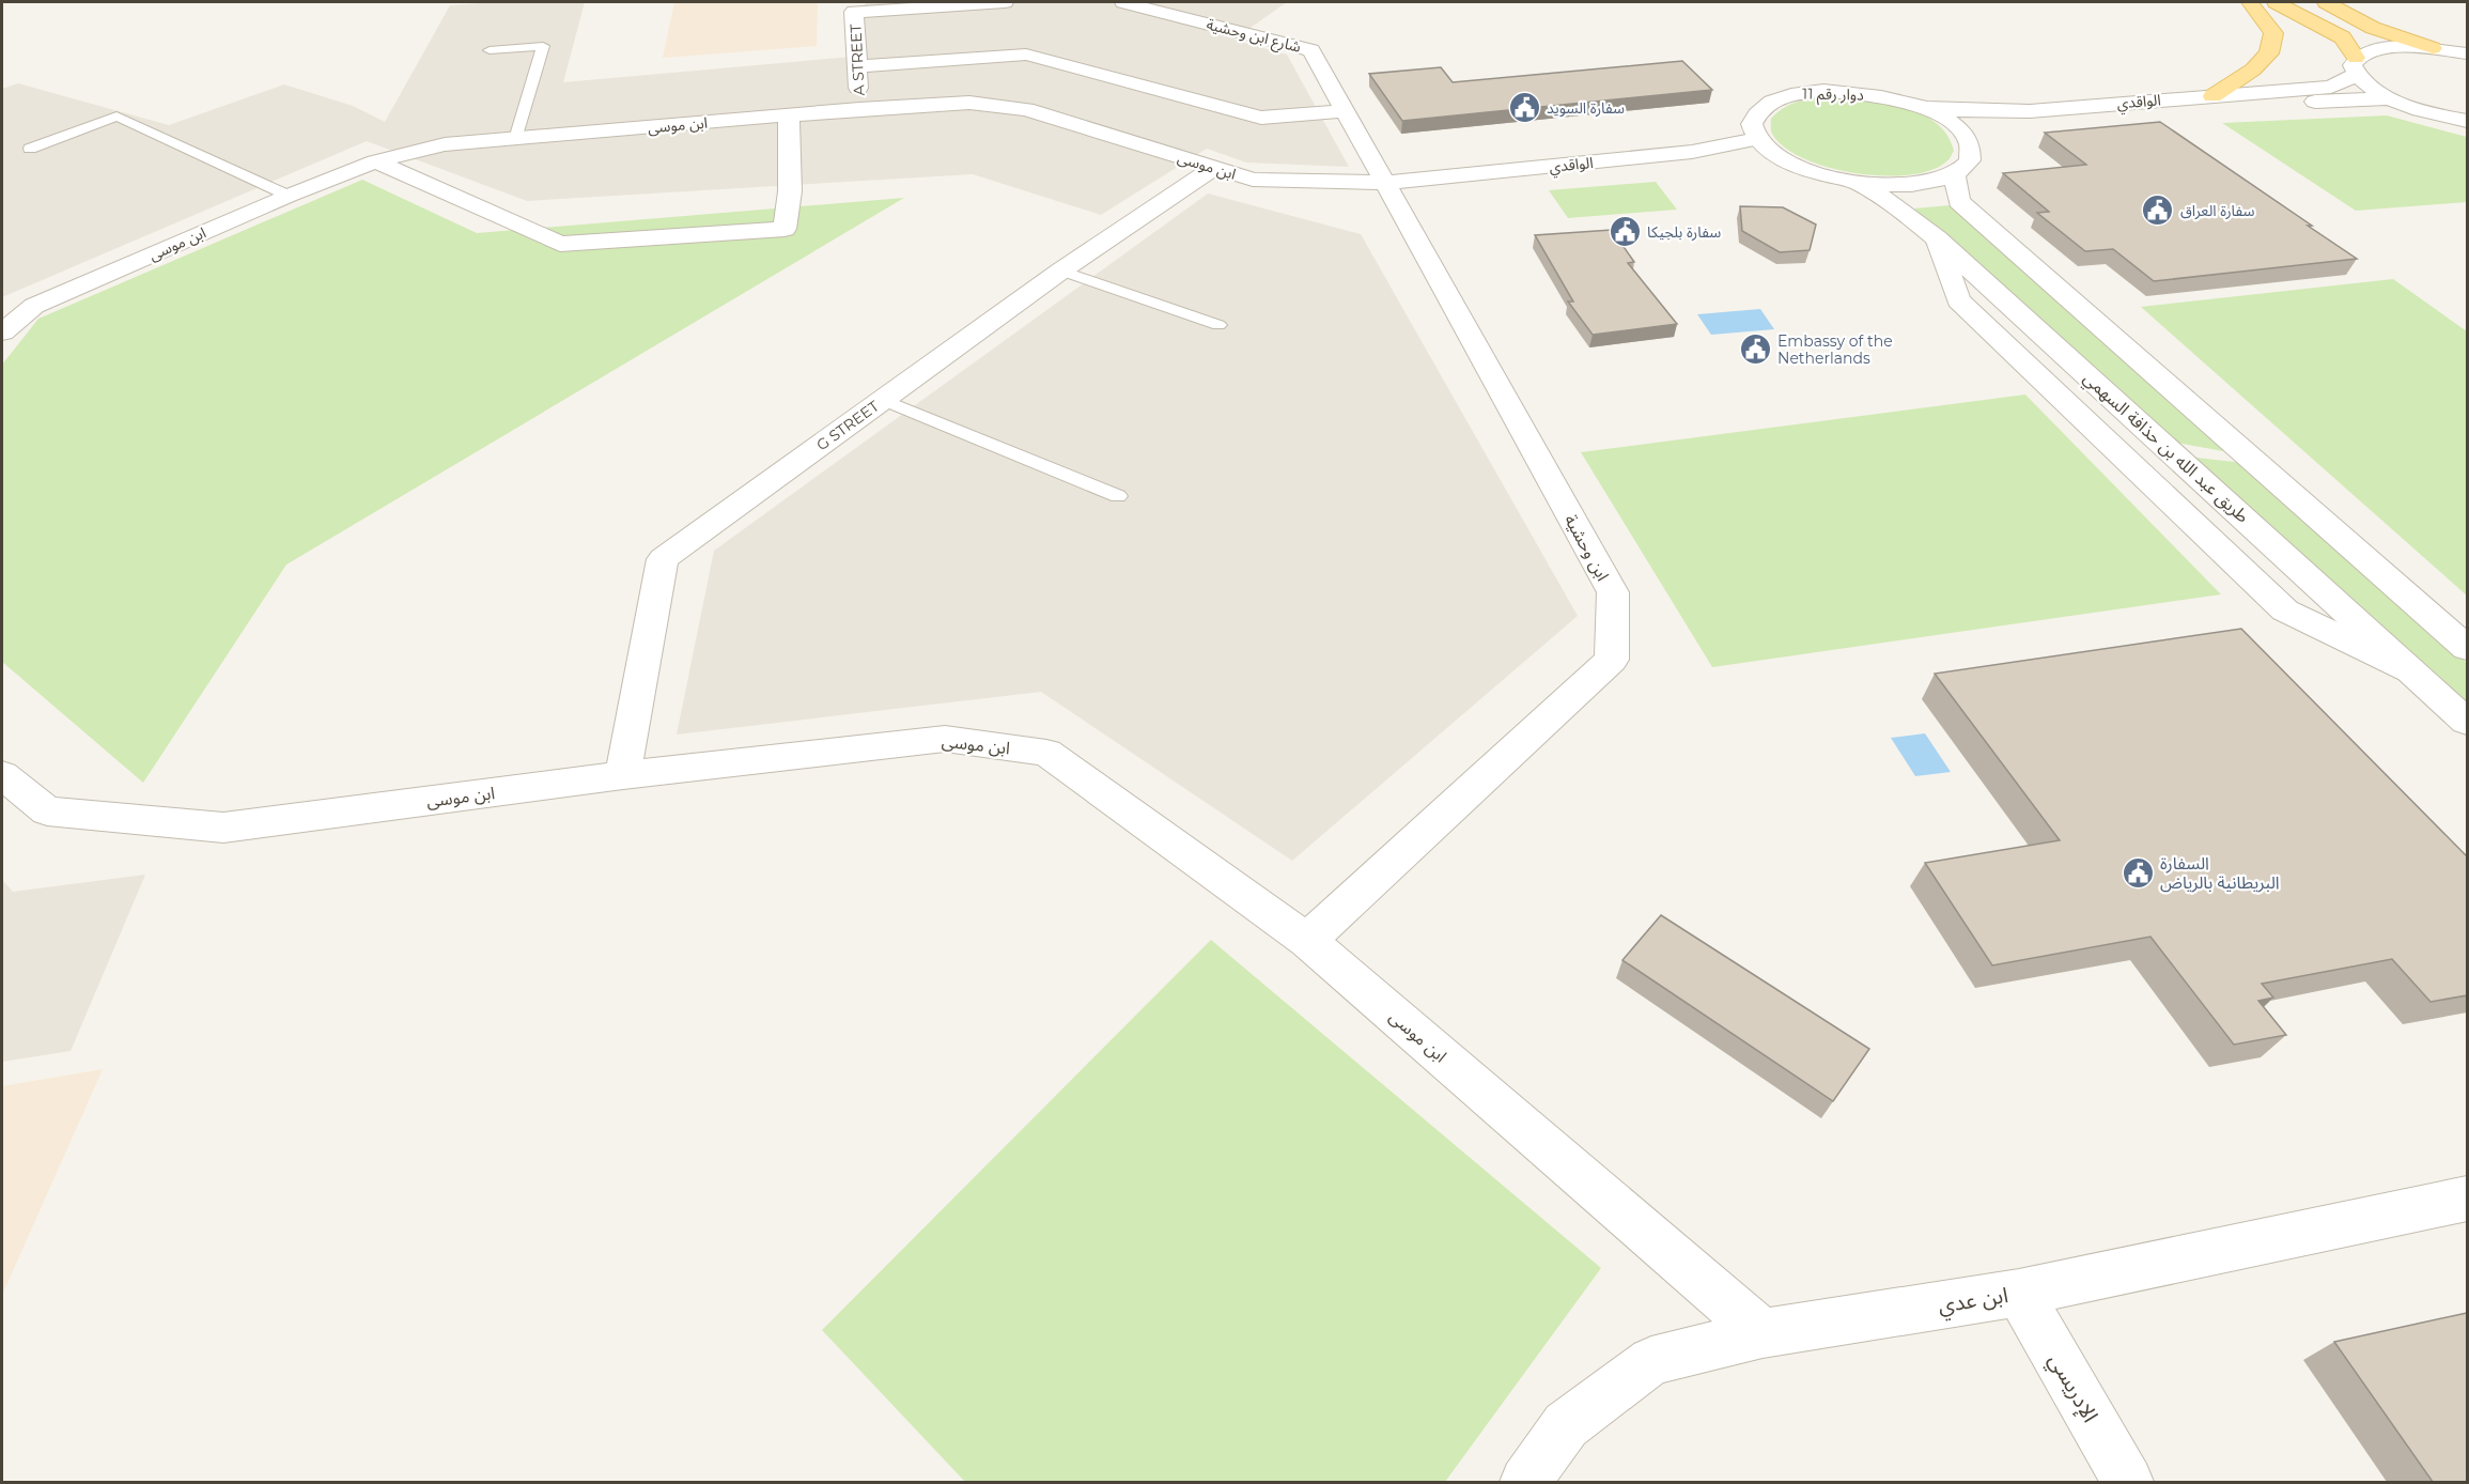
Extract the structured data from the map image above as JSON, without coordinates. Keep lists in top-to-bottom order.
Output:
{
  "streets": {
    "street": [
      "شارع ابن وحشية",
      "A STREET",
      "دوار رقم 11",
      "الواقدي",
      "ابن موسى",
      "G STREET",
      "طريق عبد الله بن حذافة السهمي",
      "ابن وحشية",
      "ابن عدي",
      "الإدريسي"
    ]
  },
  "crossings": [
    ["شارع ابن وحشية", "الواقدي"],
    ["شارع ابن وحشية", "ابن موسى"],
    ["شارع ابن وحشية", "ابن وحشية"],
    ["A STREET", "ابن موسى"],
    ["دوار رقم 11", "الواقدي"],
    ["الواقدي", "ابن موسى"],
    ["الواقدي", "ابن وحشية"],
    ["ابن موسى", "G STREET"],
    ["ابن موسى", "ابن وحشية"],
    ["ابن موسى", "ابن عدي"],
    ["ابن عدي", "الإدريسي"]
  ],
  "places": {
    "public building": [
      "سفارة السويد",
      "سفارة العراق",
      "سفارة بلجيكا",
      "Embassy of the Netherlands",
      "السفارة البريطانية بالرياض"
    ]
  }
}
